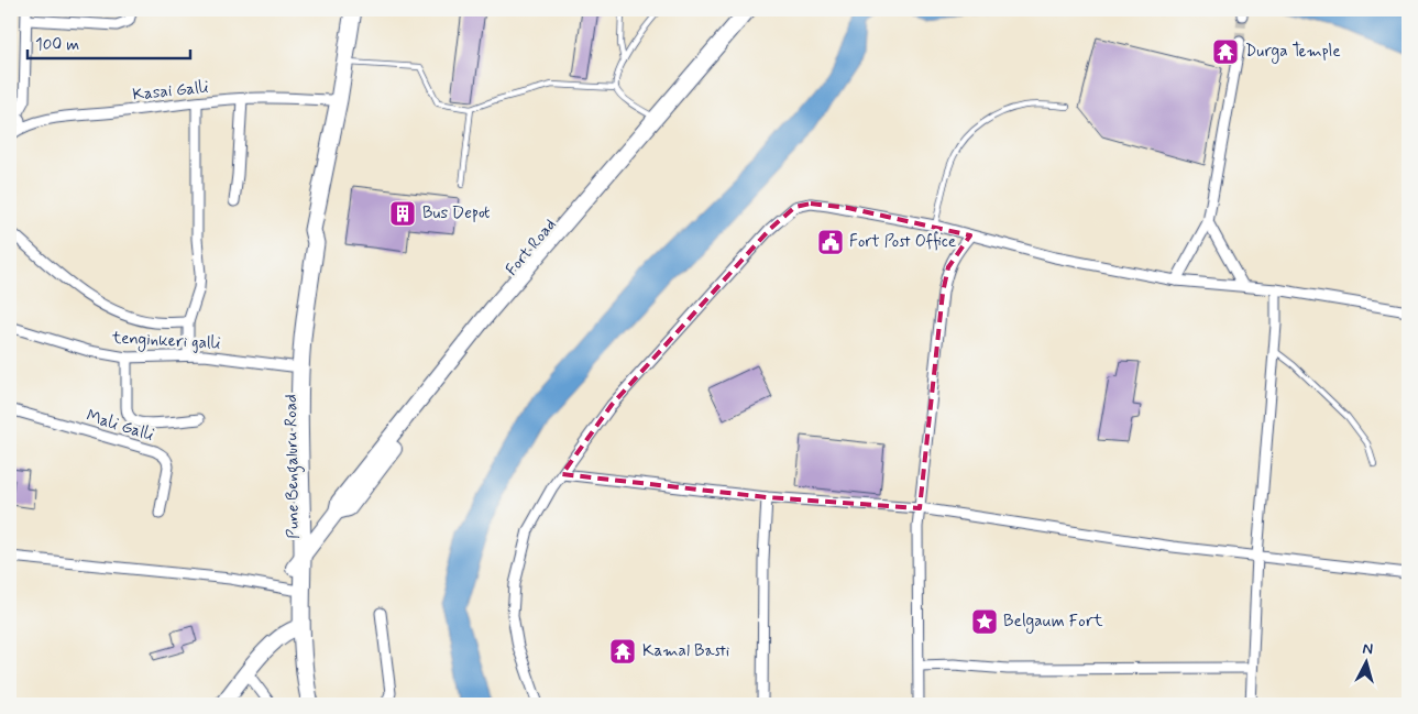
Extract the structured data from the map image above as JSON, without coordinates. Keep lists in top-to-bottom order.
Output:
{
  "streets": {
    "main road": ["Fort Road", "Pune Bengaluru Road"],
    "street": ["Kasai Galli", "tenginkeri galli", "Mali Galli"]
  },
  "crossings": [
    ["Fort Road", "Pune Bengaluru Road"],
    ["tenginkeri galli", "Pune Bengaluru Road"]
  ],
  "places": {
    "temple": ["Durga Temple", "Kamal Basti"],
    "building": ["Bus Depot"],
    "public building": ["Fort Post Office"],
    "place": ["Belgaum Fort"]
  },
  "scale_bar": "100 m",
  "north": "top"
}
